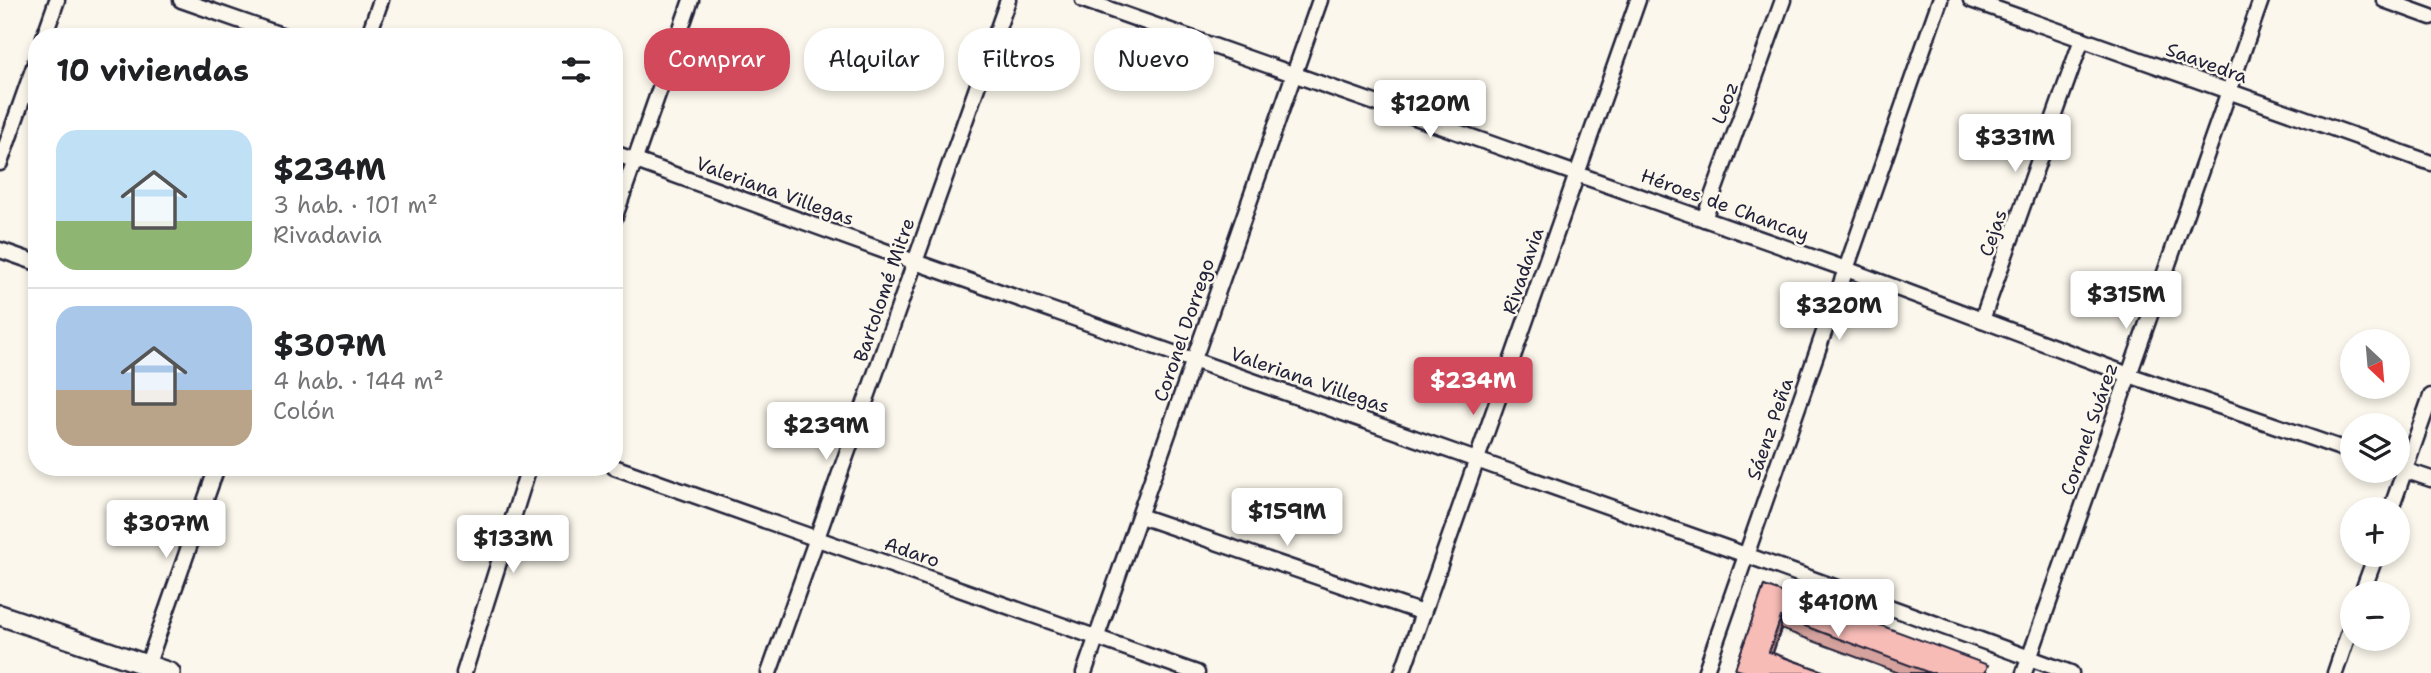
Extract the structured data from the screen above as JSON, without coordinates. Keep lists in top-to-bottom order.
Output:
{
  "streets": {
    "street": [
      "Saavedra",
      "Leoz",
      "Valeriana Villegas",
      "Héroes de Chancay",
      "Cejas",
      "Rivadavia",
      "Bartolomé Mitre",
      "Coronel Dorrego",
      "Sáenz Peña",
      "Coronel Suárez",
      "Adaro"
    ]
  },
  "crossings": [
    ["Saavedra", "Cejas"],
    ["Saavedra", "Coronel Suárez"],
    ["Leoz", "Héroes de Chancay"],
    ["Valeriana Villegas", "Rivadavia"],
    ["Valeriana Villegas", "Bartolomé Mitre"],
    ["Valeriana Villegas", "Coronel Dorrego"],
    ["Valeriana Villegas", "Sáenz Peña"],
    ["Valeriana Villegas", "Coronel Suárez"],
    ["Héroes de Chancay", "Cejas"],
    ["Héroes de Chancay", "Rivadavia"],
    ["Héroes de Chancay", "Coronel Dorrego"],
    ["Héroes de Chancay", "Sáenz Peña"],
    ["Héroes de Chancay", "Coronel Suárez"],
    ["Bartolomé Mitre", "Adaro"],
    ["Coronel Dorrego", "Adaro"]
  ],
  "north": "bottom right",
  "page": {
    "chip": [
      "Comprar",
      "Alquilar",
      "Filtros",
      "Nuevo"
    ],
    "heading": "10 viviendas",
    "price": [
      "$120M",
      "$331M",
      "$315M",
      "$320M",
      "$234M",
      "$239M",
      "$159M",
      "$307M",
      "$133M",
      "$410M"
    ],
    "list": [
      {
        "name": "$234M",
        "note": "3 hab. · 101 m² · Rivadavia"
      },
      {
        "name": "$307M",
        "note": "4 hab. · 144 m² · Colón"
      }
    ],
    "map_buttons": ["+", "−"]
  }
}
